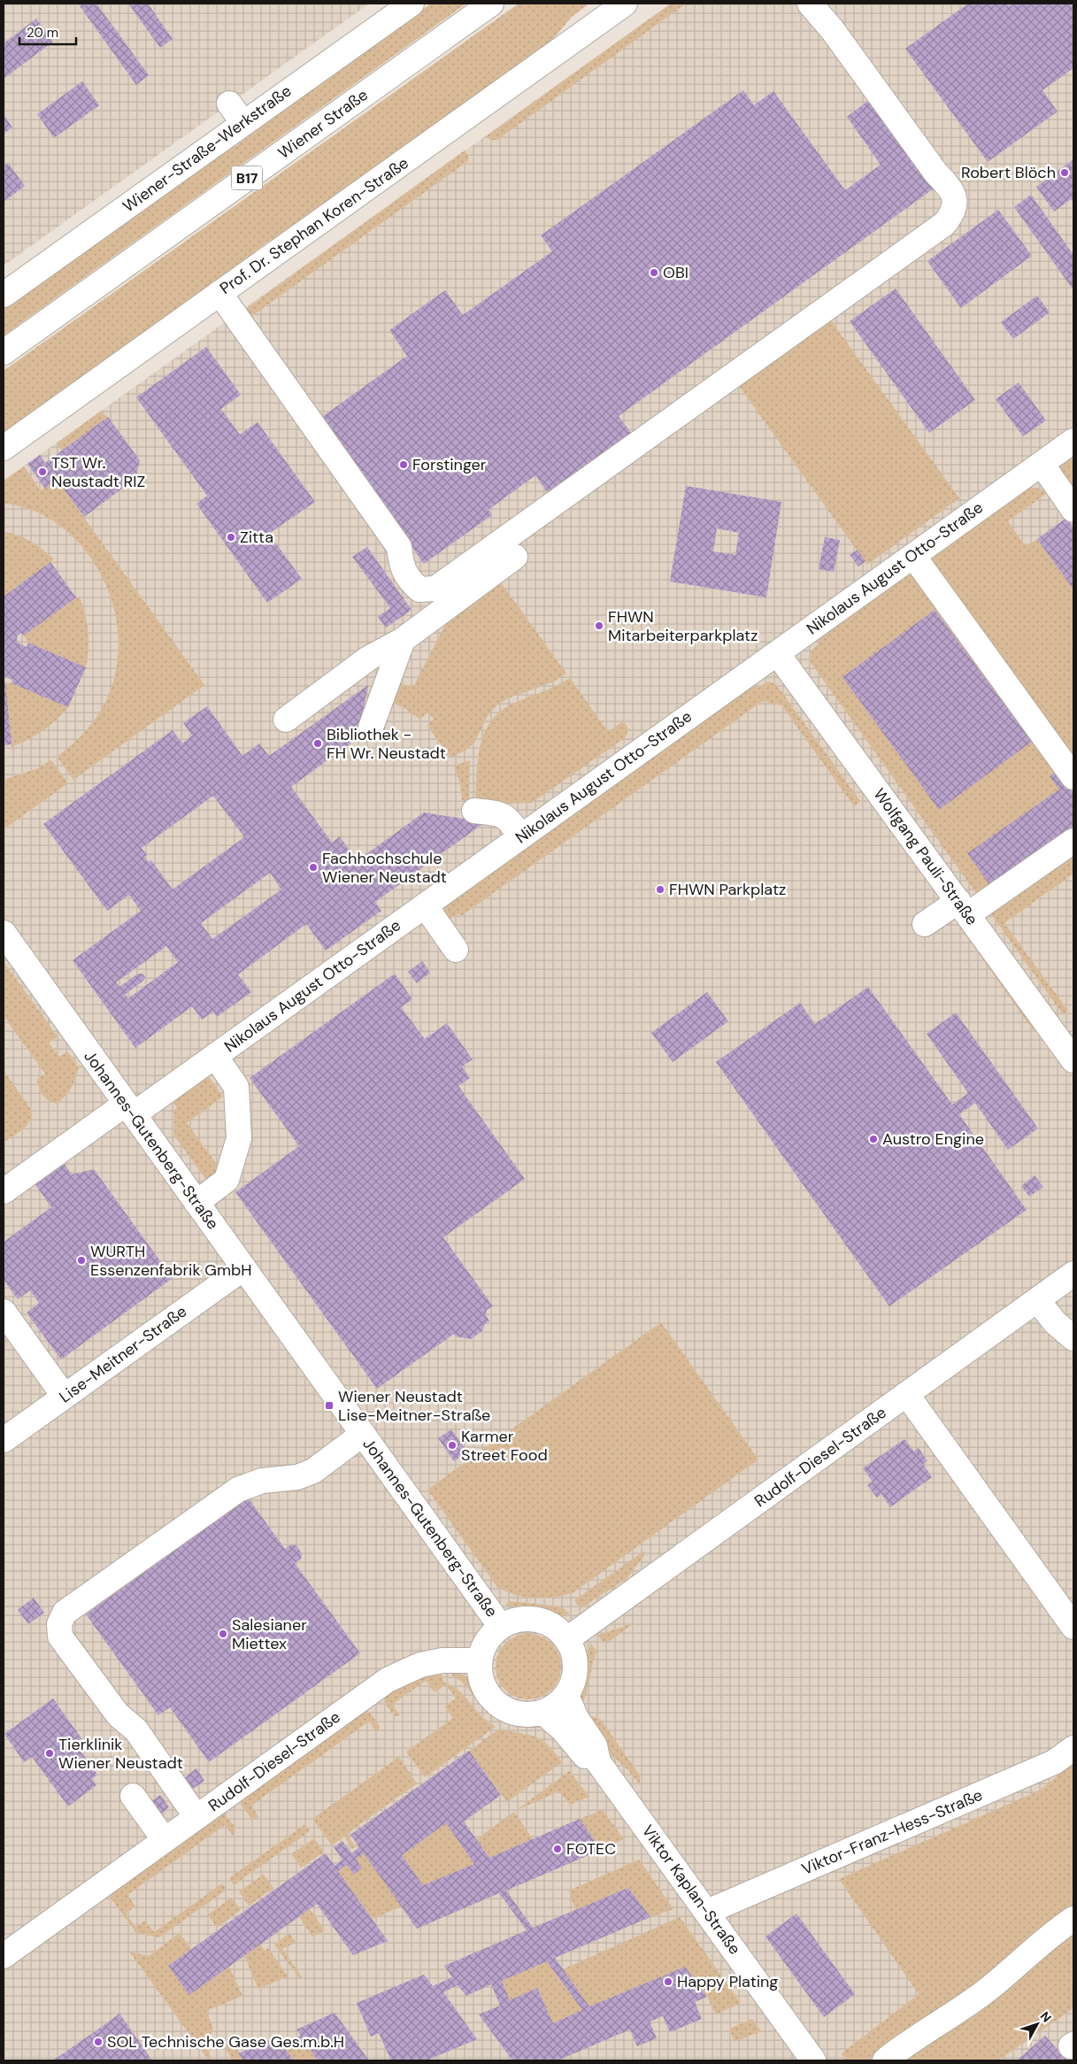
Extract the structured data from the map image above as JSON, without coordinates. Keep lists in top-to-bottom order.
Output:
{
  "streets": {
    "street": [
      "Wiener Straße",
      "Wiener-Straße-Werkstraße",
      "B17",
      "Prof. Dr. Stephan Koren-Straße",
      "Nikolaus August Otto-Straße",
      "Wolfgang Pauli-Straße",
      "Johannes-Gutenberg-Straße",
      "Lise-Meitner-Straße",
      "Rudolf-Diesel-Straße",
      "Viktor-Franz-Hess-Straße",
      "Viktor Kaplan-Straße"
    ]
  },
  "crossings": [
    ["Nikolaus August Otto-Straße", "Wolfgang Pauli-Straße"],
    ["Nikolaus August Otto-Straße", "Johannes-Gutenberg-Straße"],
    ["Johannes-Gutenberg-Straße", "Lise-Meitner-Straße"],
    ["Johannes-Gutenberg-Straße", "Rudolf-Diesel-Straße"],
    ["Johannes-Gutenberg-Straße", "Viktor Kaplan-Straße"],
    ["Rudolf-Diesel-Straße", "Viktor Kaplan-Straße"],
    ["Viktor-Franz-Hess-Straße", "Viktor Kaplan-Straße"]
  ],
  "places": {
    "other": [
      "Robert Blöch",
      "OBI",
      "Forstinger",
      "TST Wr. Neustadt RIZ",
      "Zitta",
      "FHWN Mitarbeiterparkplatz",
      "Bibliothek - FH Wr. Neustadt",
      "Fachhochschule Wiener Neustadt",
      "FHWN Parkplatz",
      "Austro Engine",
      "WURTH Essenzenfabrik GmbH",
      "Karmer Street Food",
      "Salesianer Miettex",
      "Tierklinik Wiener Neustadt",
      "FOTEC",
      "Happy Plating",
      "SOL Technische Gase Ges.m.b.H"
    ],
    "transit": ["Wiener Neustadt Lise-Meitner-Straße"]
  },
  "scale_bar": "20 m",
  "north": "top right"
}
